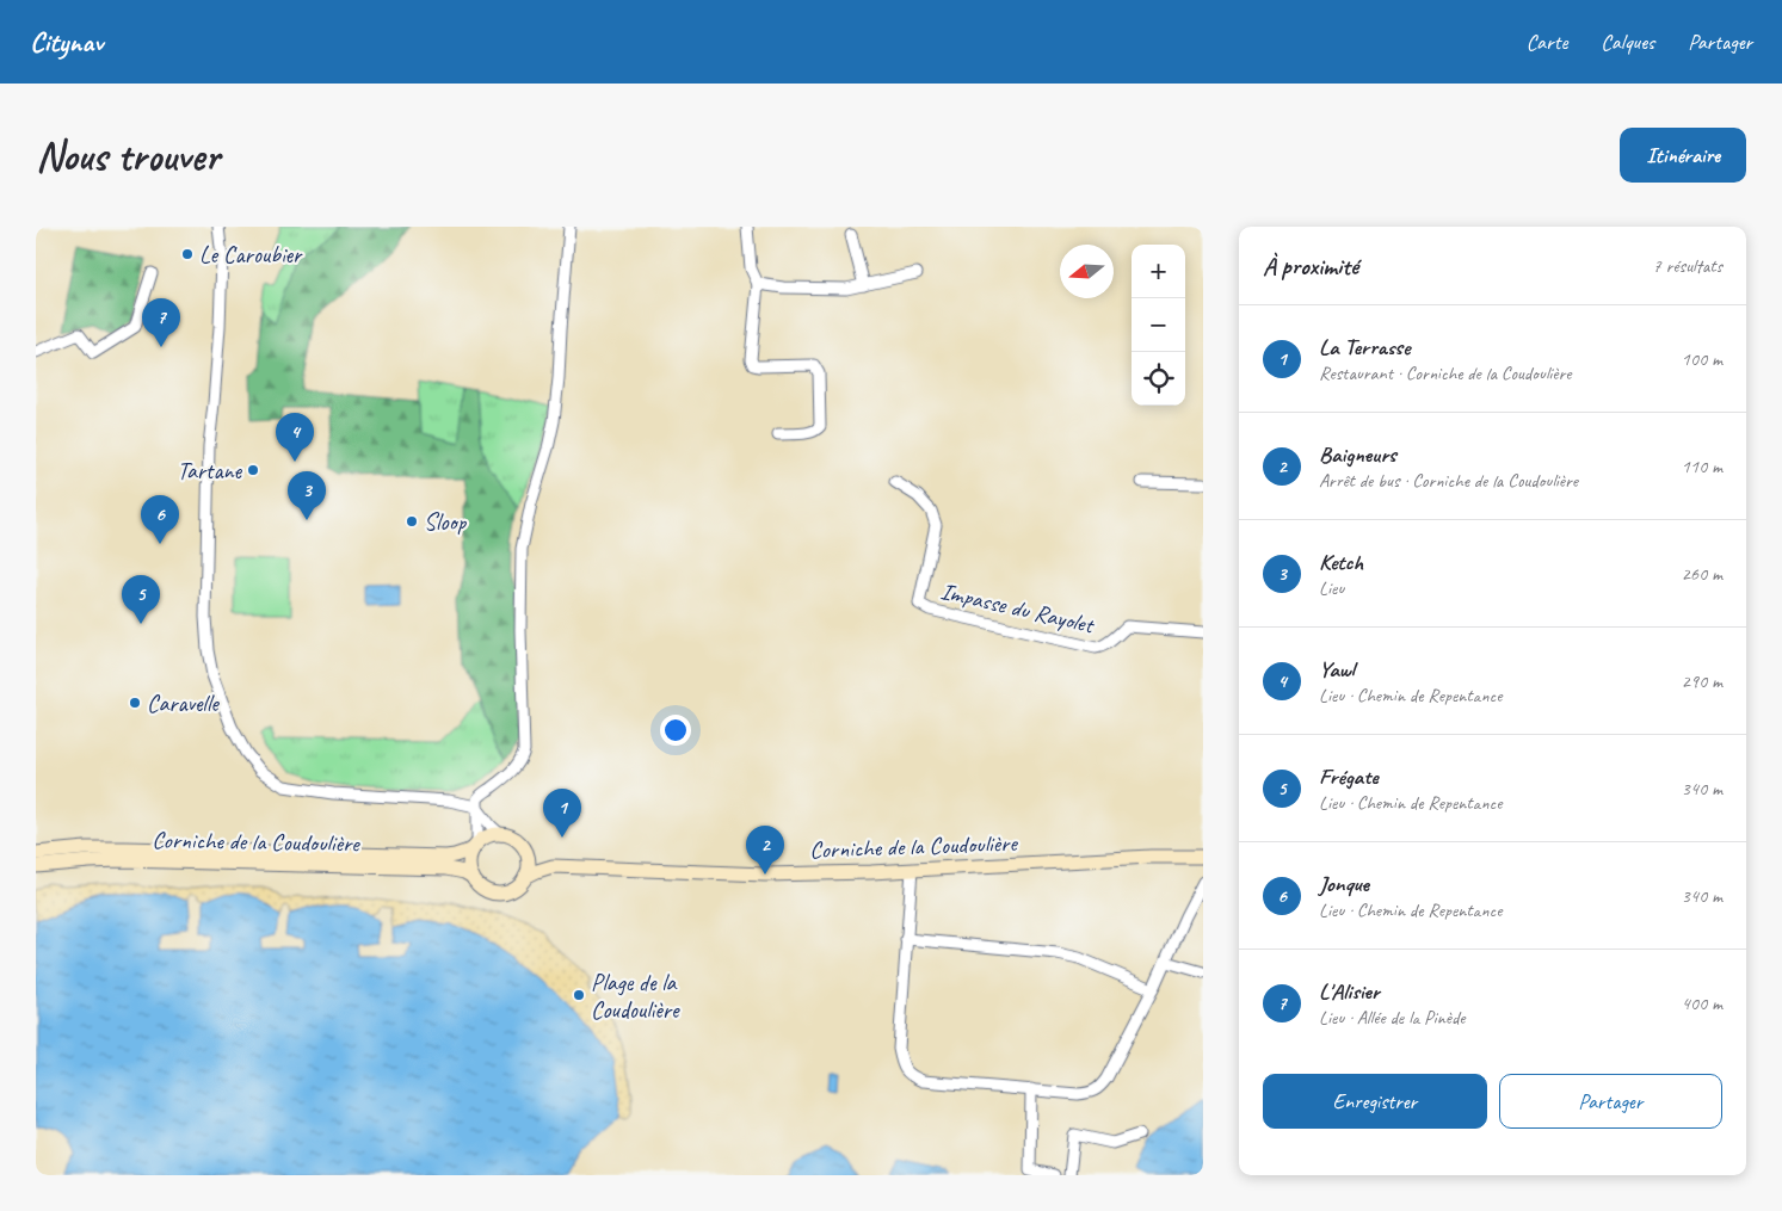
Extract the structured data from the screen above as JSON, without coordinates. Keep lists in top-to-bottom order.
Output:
{
  "streets": {
    "main road": ["Corniche de la Coudoulière"],
    "street": ["Impasse du Rayolet"]
  },
  "places": [
    "Le Caroubier",
    "Tartane",
    "Sloop",
    "Caravelle",
    "Plage de la Coudoulière"
  ],
  "north": "left",
  "page": {
    "header": "Citynav",
    "nav": ["Carte", "Calques", "Partager"],
    "buttons": [
      "Itinéraire",
      ["Enregistrer", "Partager"]
    ],
    "title": "Nous trouver",
    "heading": ["À proximité", "7 résultats"],
    "map_buttons": ["+", "−"],
    "pins": [
      "7",
      "4",
      "3",
      "6",
      "5",
      "1",
      "2"
    ],
    "list": [
      {
        "mark": "1",
        "name": "La Terrasse",
        "note": "Restaurant · Corniche de la Coudoulière",
        "value": "100 m"
      },
      {
        "mark": "2",
        "name": "Baigneurs",
        "note": "Arrêt de bus · Corniche de la Coudoulière",
        "value": "110 m"
      },
      {
        "mark": "3",
        "name": "Ketch",
        "note": "Lieu",
        "value": "260 m"
      },
      {
        "mark": "4",
        "name": "Yawl",
        "note": "Lieu · Chemin de Repentance",
        "value": "290 m"
      },
      {
        "mark": "5",
        "name": "Frégate",
        "note": "Lieu · Chemin de Repentance",
        "value": "340 m"
      },
      {
        "mark": "6",
        "name": "Jonque",
        "note": "Lieu · Chemin de Repentance",
        "value": "340 m"
      },
      {
        "mark": "7",
        "name": "L'Alisier",
        "note": "Lieu · Allée de la Pinède",
        "value": "400 m"
      }
    ]
  }
}
